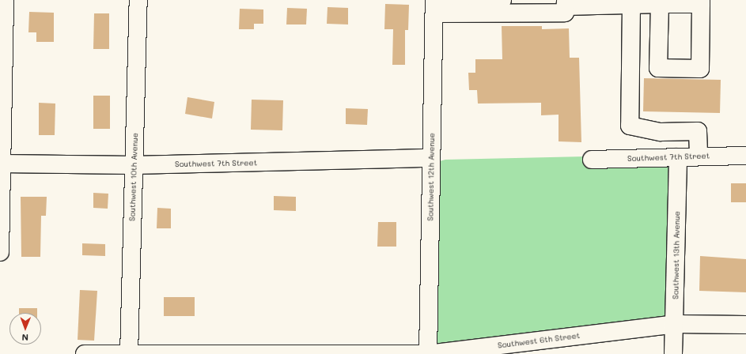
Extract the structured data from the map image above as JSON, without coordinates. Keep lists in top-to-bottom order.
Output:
{
  "streets": {
    "street": [
      "Southwest 7th Street",
      "Southwest 10th Avenue",
      "Southwest 12th Avenue",
      "Southwest 13th Avenue",
      "Southwest 6th Street"
    ]
  },
  "crossings": [
    ["Southwest 7th Street", "Southwest 10th Avenue"],
    ["Southwest 7th Street", "Southwest 12th Avenue"],
    ["Southwest 7th Street", "Southwest 13th Avenue"],
    ["Southwest 10th Avenue", "Southwest 6th Street"],
    ["Southwest 12th Avenue", "Southwest 6th Street"],
    ["Southwest 13th Avenue", "Southwest 6th Street"]
  ],
  "north": "bottom"
}
